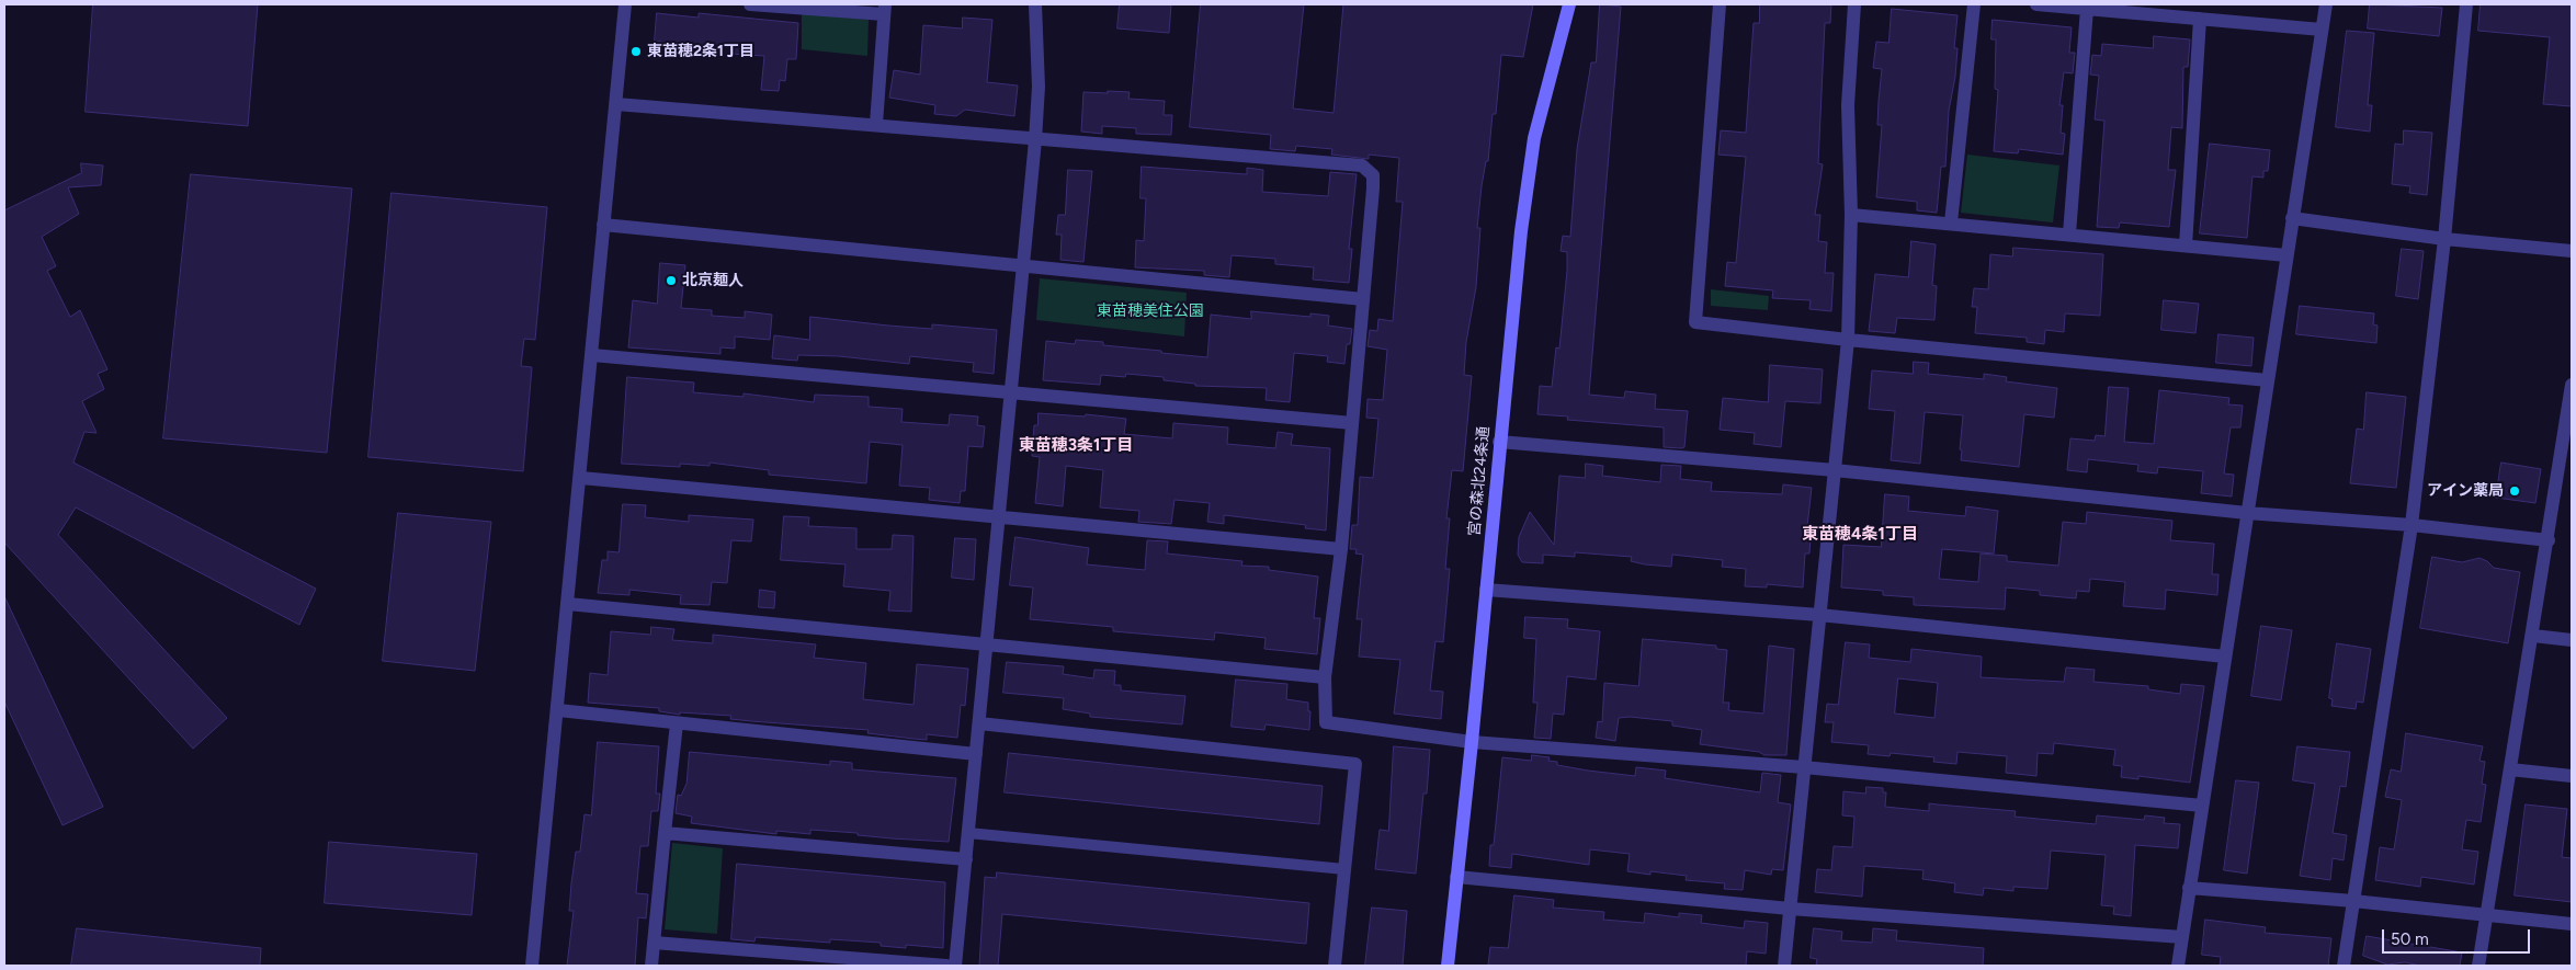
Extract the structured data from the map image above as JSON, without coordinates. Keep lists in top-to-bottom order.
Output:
{
  "streets": {
    "street": ["宮の森北24条通"]
  },
  "districts": ["東苗穂3条1丁目", "東苗穂4条1丁目"],
  "parks": ["東苗穂美住公園"],
  "places": ["東苗穂2条1丁目", "北京麺人", "アイン薬局"],
  "scale_bar": "50 m"
}
